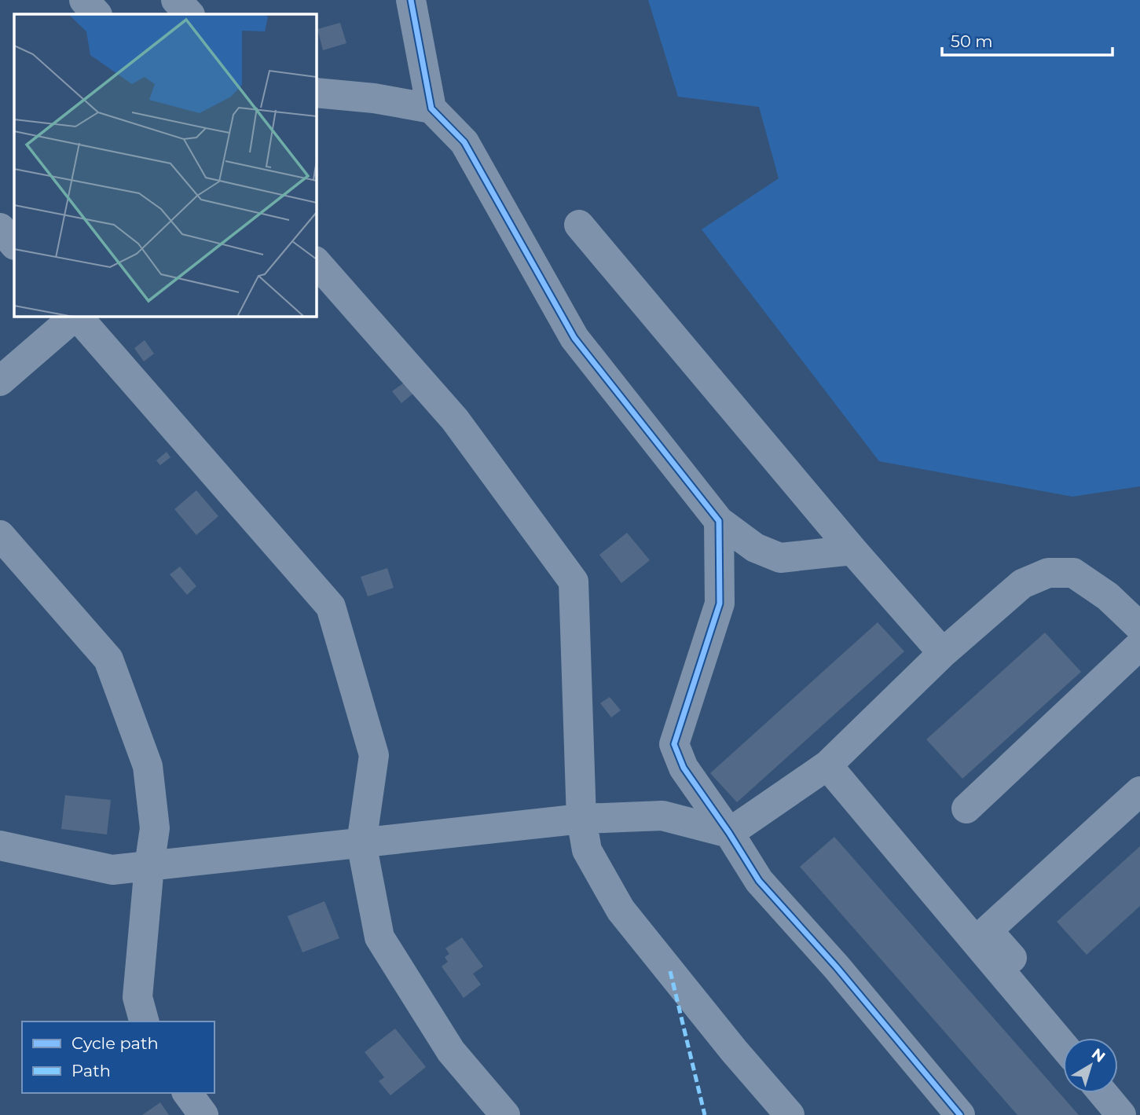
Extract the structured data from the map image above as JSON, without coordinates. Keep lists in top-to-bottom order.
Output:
{
  "legend": ["Cycle path", "Path"],
  "scale_bar": "50 m",
  "north": "top right"
}
